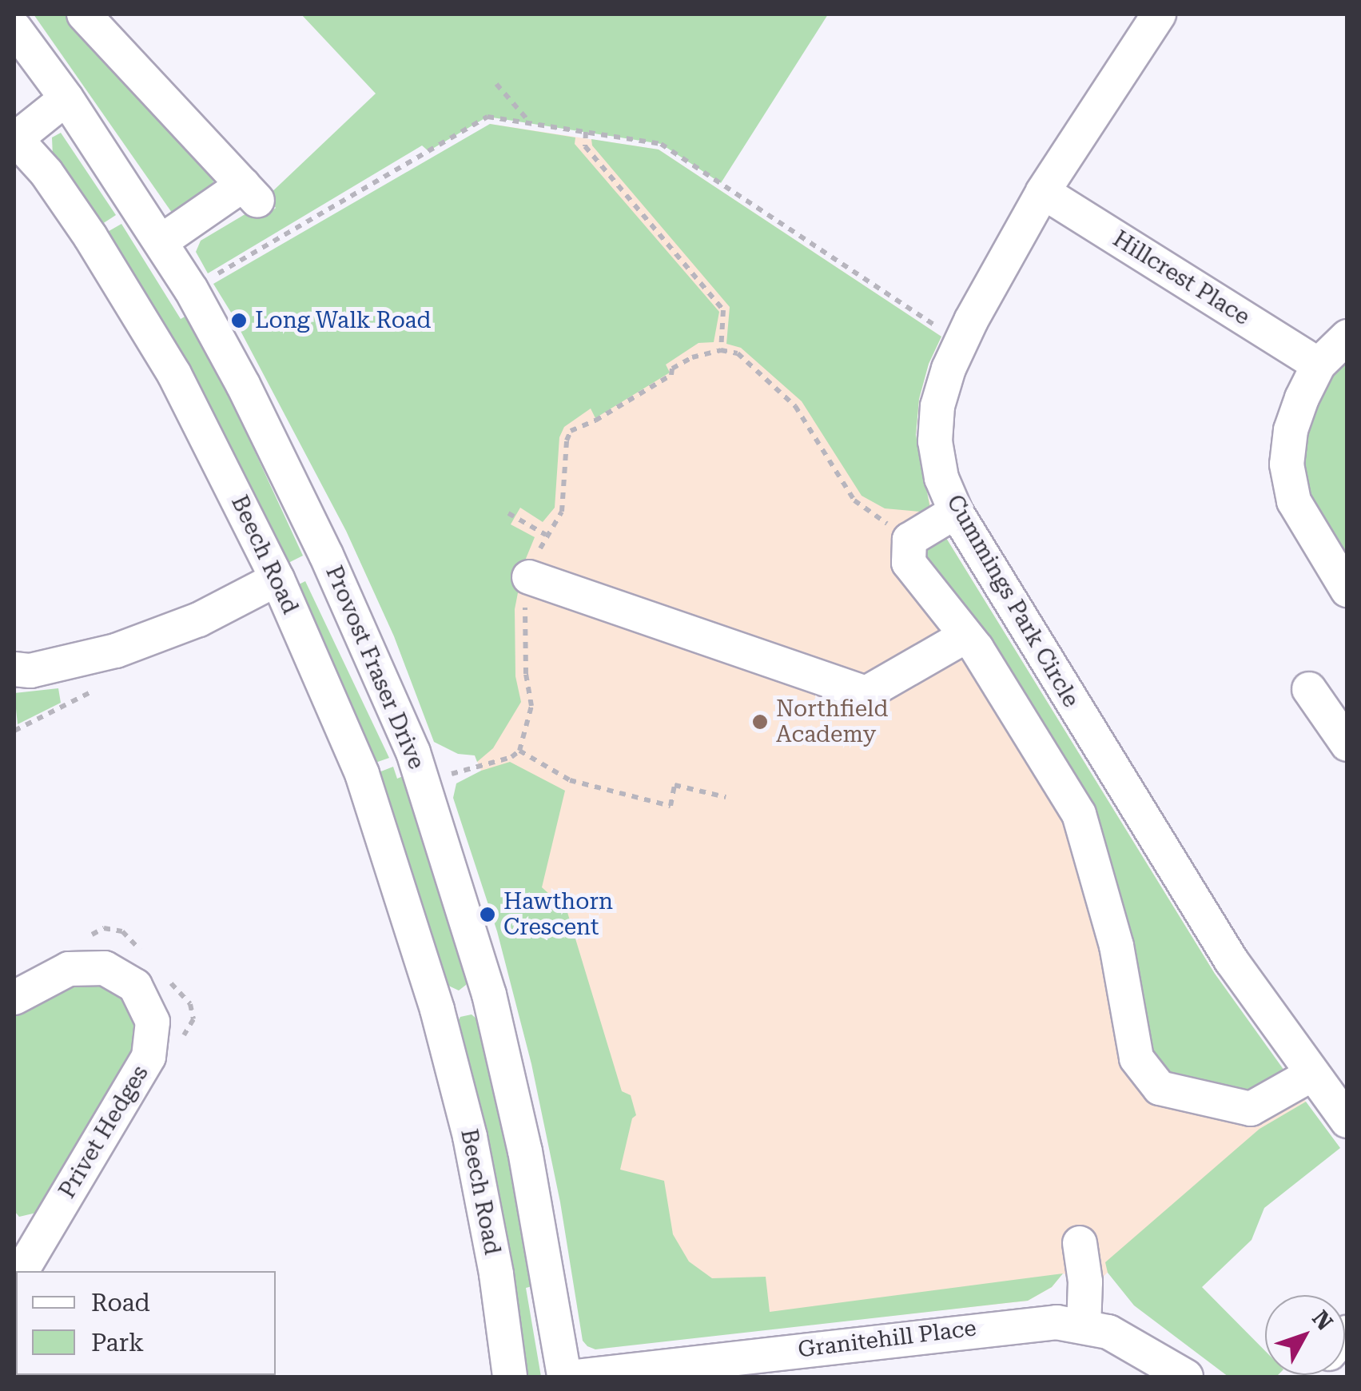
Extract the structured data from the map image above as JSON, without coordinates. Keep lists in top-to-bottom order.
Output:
{
  "streets": {
    "street": [
      "Hillcrest Place",
      "Beech Road",
      "Cummings Park Circle",
      "Provost Fraser Drive",
      "Privet Hedges",
      "Granitehill Place"
    ]
  },
  "crossings": [
    ["Hillcrest Place", "Cummings Park Circle"]
  ],
  "places": ["Long Walk Road", "Northfield Academy", "Hawthorn Crescent"],
  "legend": ["Road", "Park"],
  "north": "top right"
}
